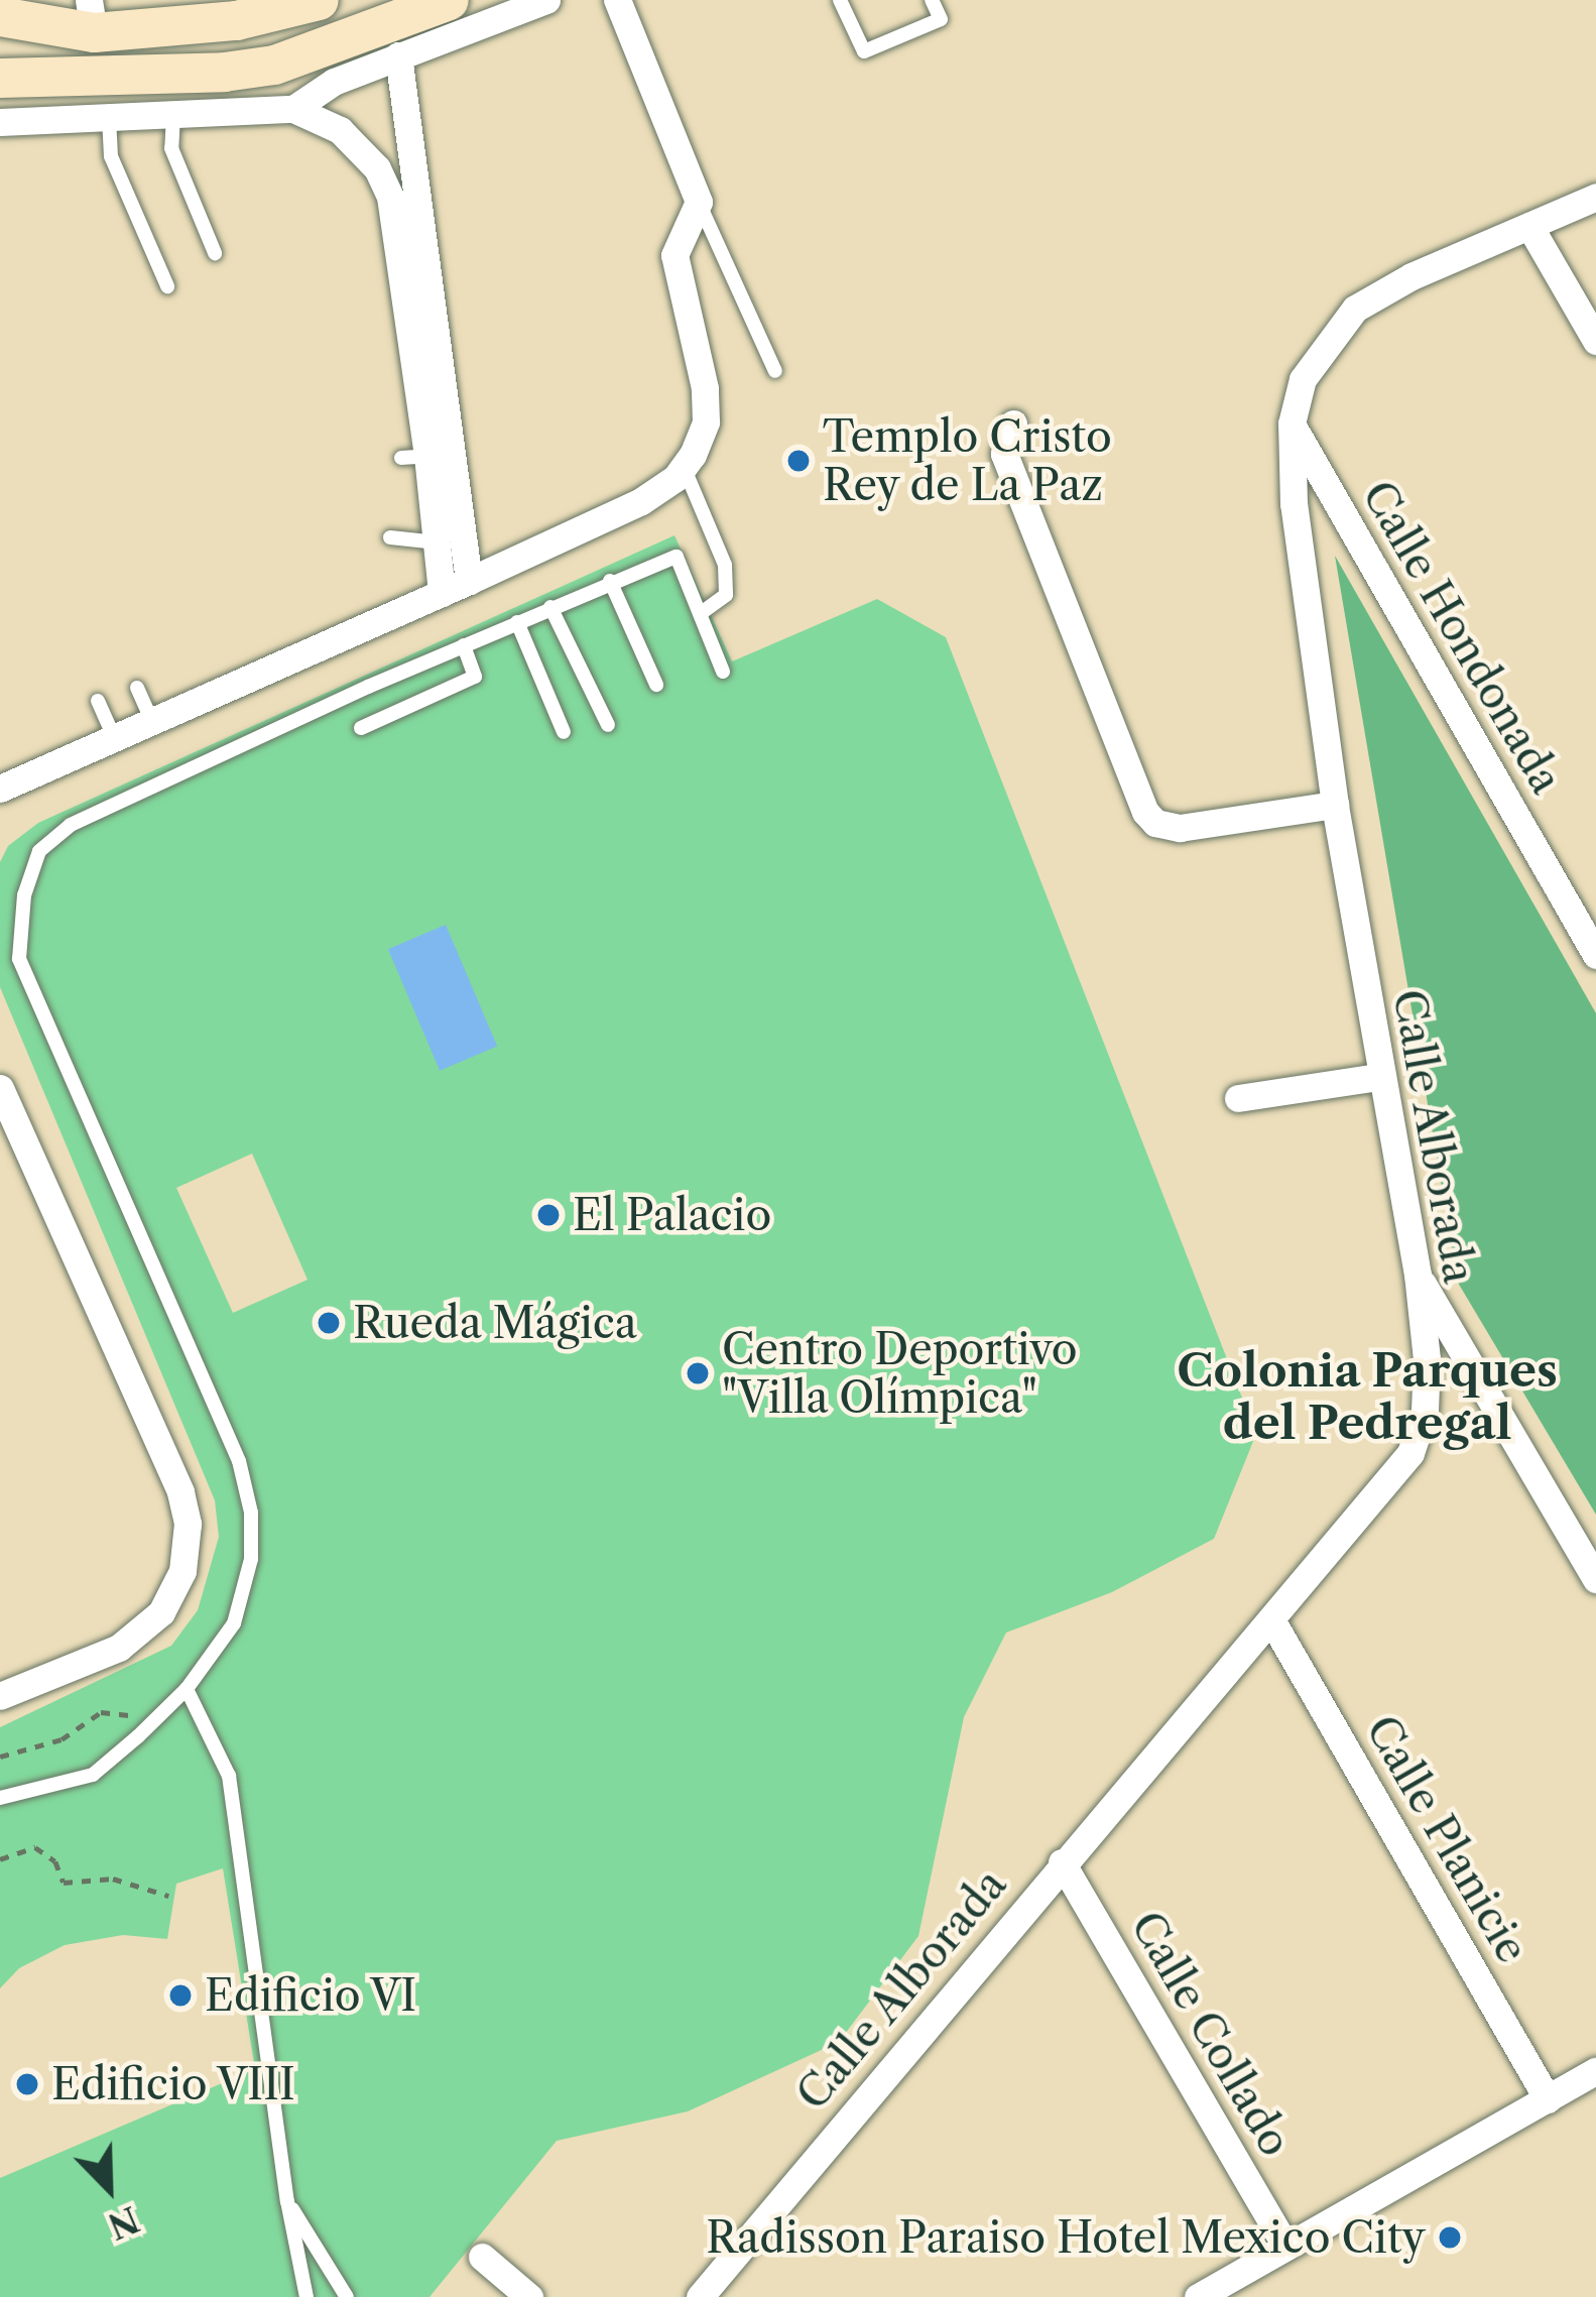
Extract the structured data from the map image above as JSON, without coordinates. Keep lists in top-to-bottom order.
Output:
{
  "streets": {
    "street": [
      "Calle Hondonada",
      "Calle Alborada",
      "Calle Planicie",
      "Calle Collado"
    ]
  },
  "crossings": [
    ["Calle Hondonada", "Calle Alborada"],
    ["Calle Alborada", "Calle Planicie"],
    ["Calle Alborada", "Calle Collado"]
  ],
  "districts": ["Colonia Parques del Pedregal"],
  "places": [
    "Templo Cristo Rey de La Paz",
    "El Palacio",
    "Rueda Mágica",
    "Centro Deportivo \"Villa Olímpica\"",
    "Edificio VI",
    "Edificio VIII",
    "Radisson Paraiso Hotel Mexico City"
  ],
  "north": "bottom right"
}
